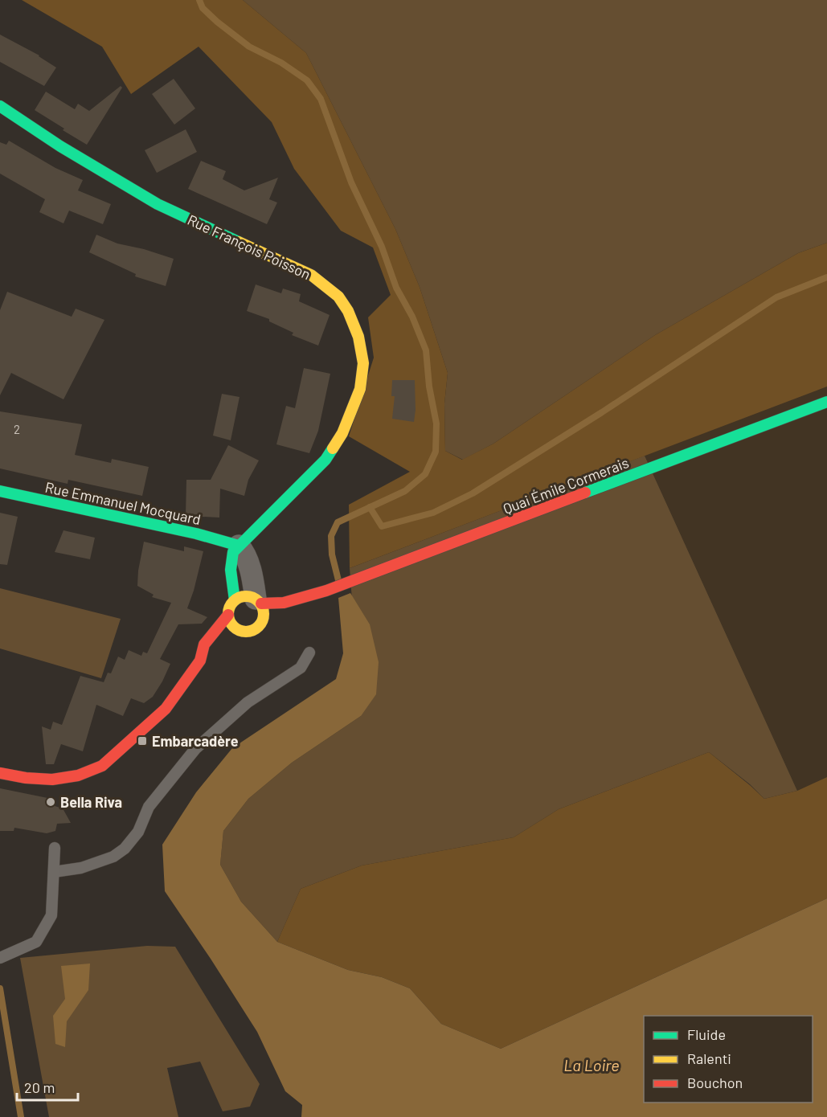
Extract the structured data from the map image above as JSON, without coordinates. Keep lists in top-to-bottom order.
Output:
{
  "streets": {
    "street": ["Rue François Poisson", "Quai Émile Cormerais", "Rue Emmanuel Mocquard"]
  },
  "crossings": [
    ["Rue François Poisson", "Rue Emmanuel Mocquard"]
  ],
  "water": ["La Loire"],
  "places": {
    "transit": ["Embarcadère"],
    "other": ["Bella Riva"]
  },
  "house_numbers": ["2"],
  "legend": ["Fluide", "Ralenti", "Bouchon"],
  "scale_bar": "20 m"
}
